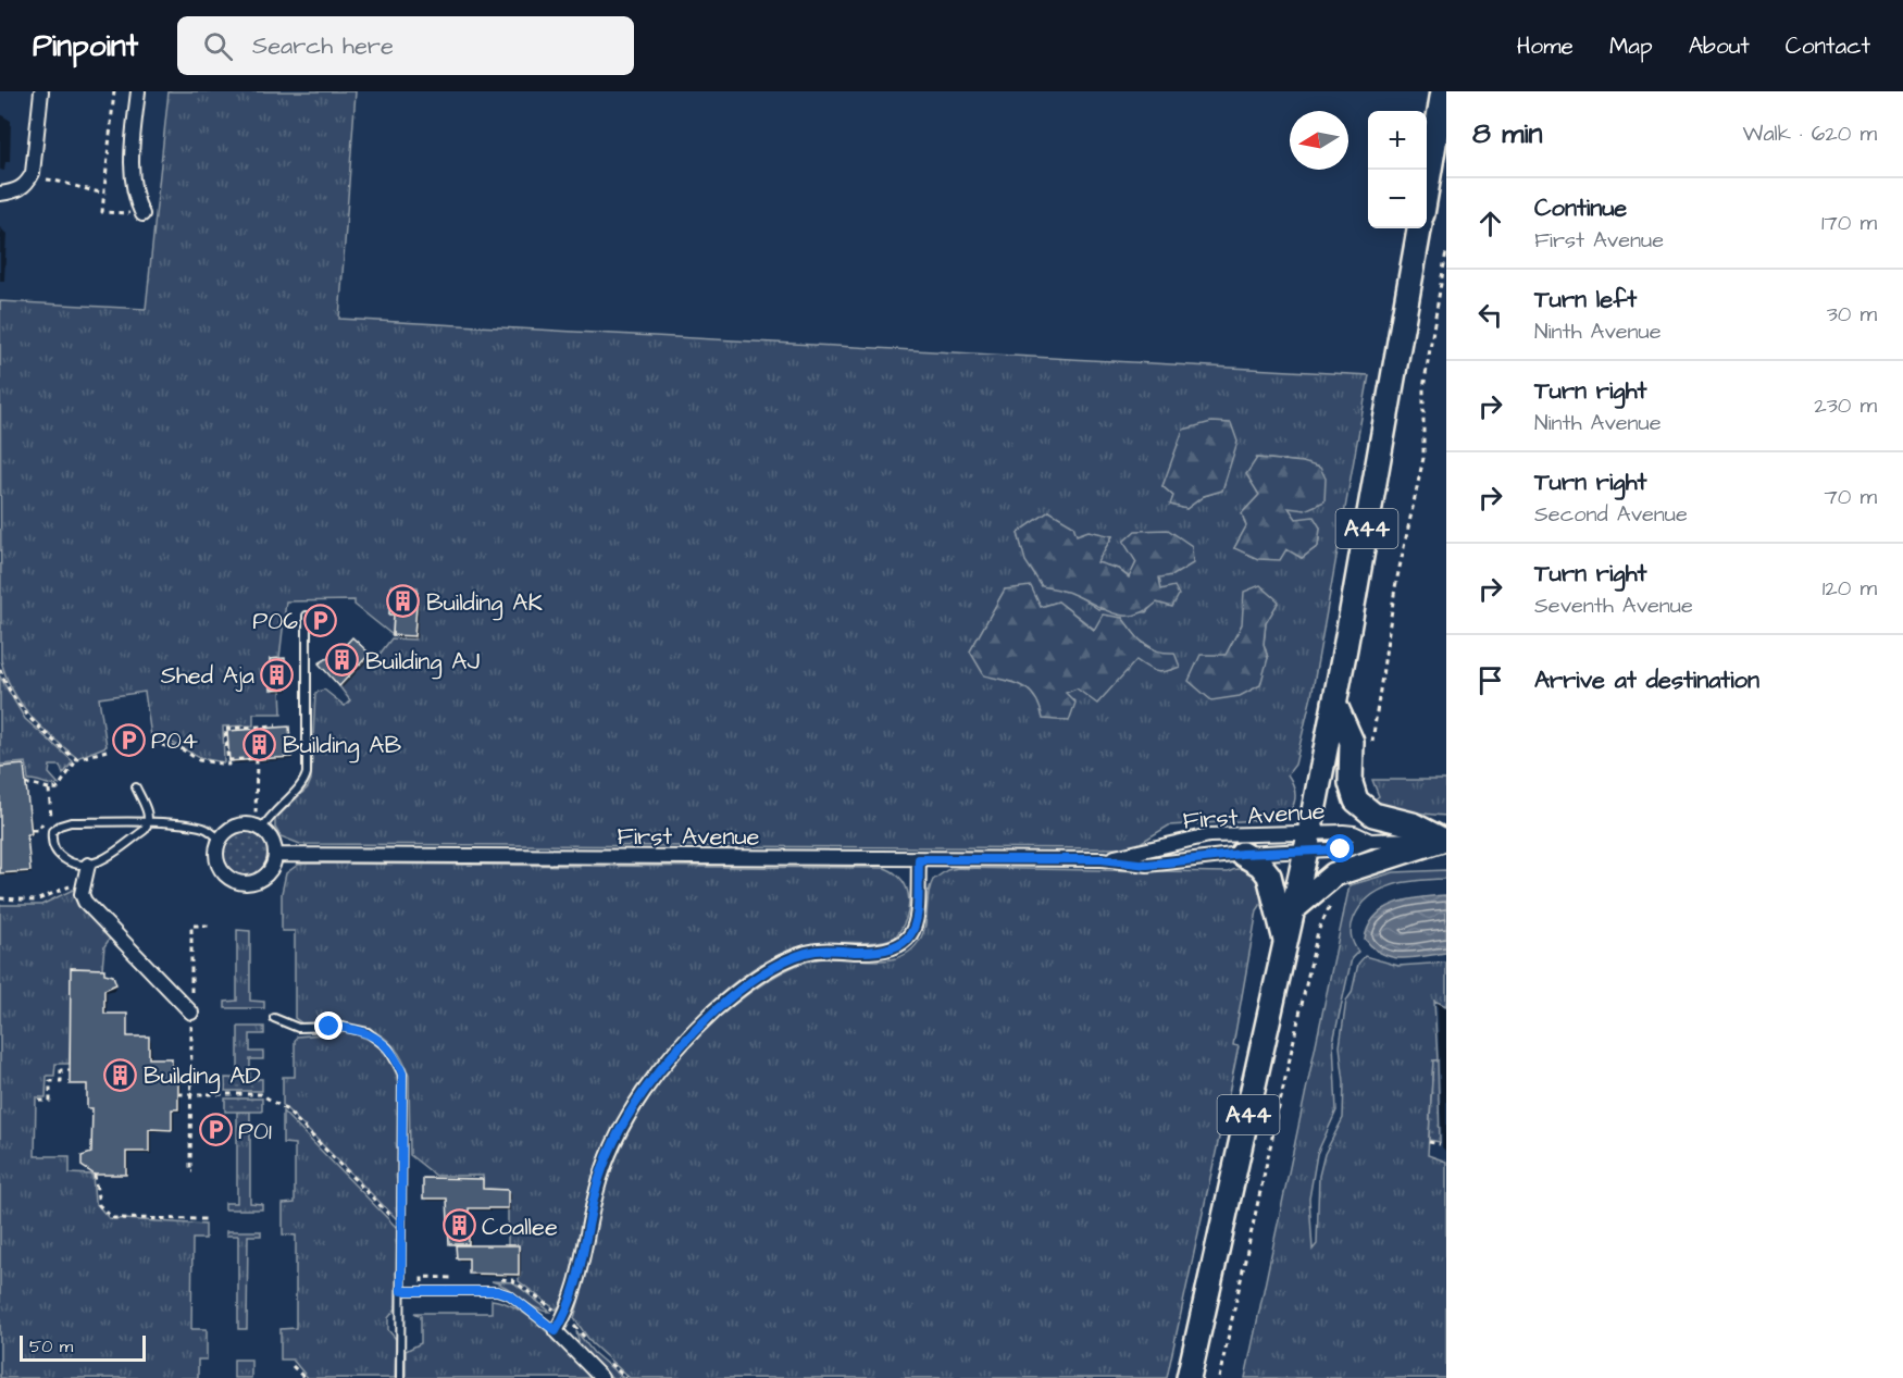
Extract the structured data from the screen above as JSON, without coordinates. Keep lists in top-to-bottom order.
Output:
{
  "streets": {
    "highway": ["A44"],
    "street": ["First Avenue"]
  },
  "crossings": [
    ["A44", "First Avenue"]
  ],
  "places": {
    "building": [
      "Building AK",
      "Building AJ",
      "Shed Aja",
      "Building AB",
      "Building AD",
      "Coallee"
    ],
    "parking": ["P06", "P04", "P01"]
  },
  "scale_bar": "50 m",
  "north": "left",
  "page": {
    "header": "Pinpoint",
    "search": "Search here",
    "nav": [
      "Home",
      "Map",
      "About",
      "Contact"
    ],
    "heading": ["8 min", "Walk · 620 m"],
    "map_buttons": ["+", "−"],
    "list": [
      ["Continue", "First Avenue", "170 m"],
      ["Turn left", "Ninth Avenue", "30 m"],
      ["Turn right", "Ninth Avenue", "230 m"],
      ["Turn right", "Second Avenue", "70 m"],
      ["Turn right", "Seventh Avenue", "120 m"],
      "Arrive at destination"
    ],
    "scale": "50 m"
  }
}
